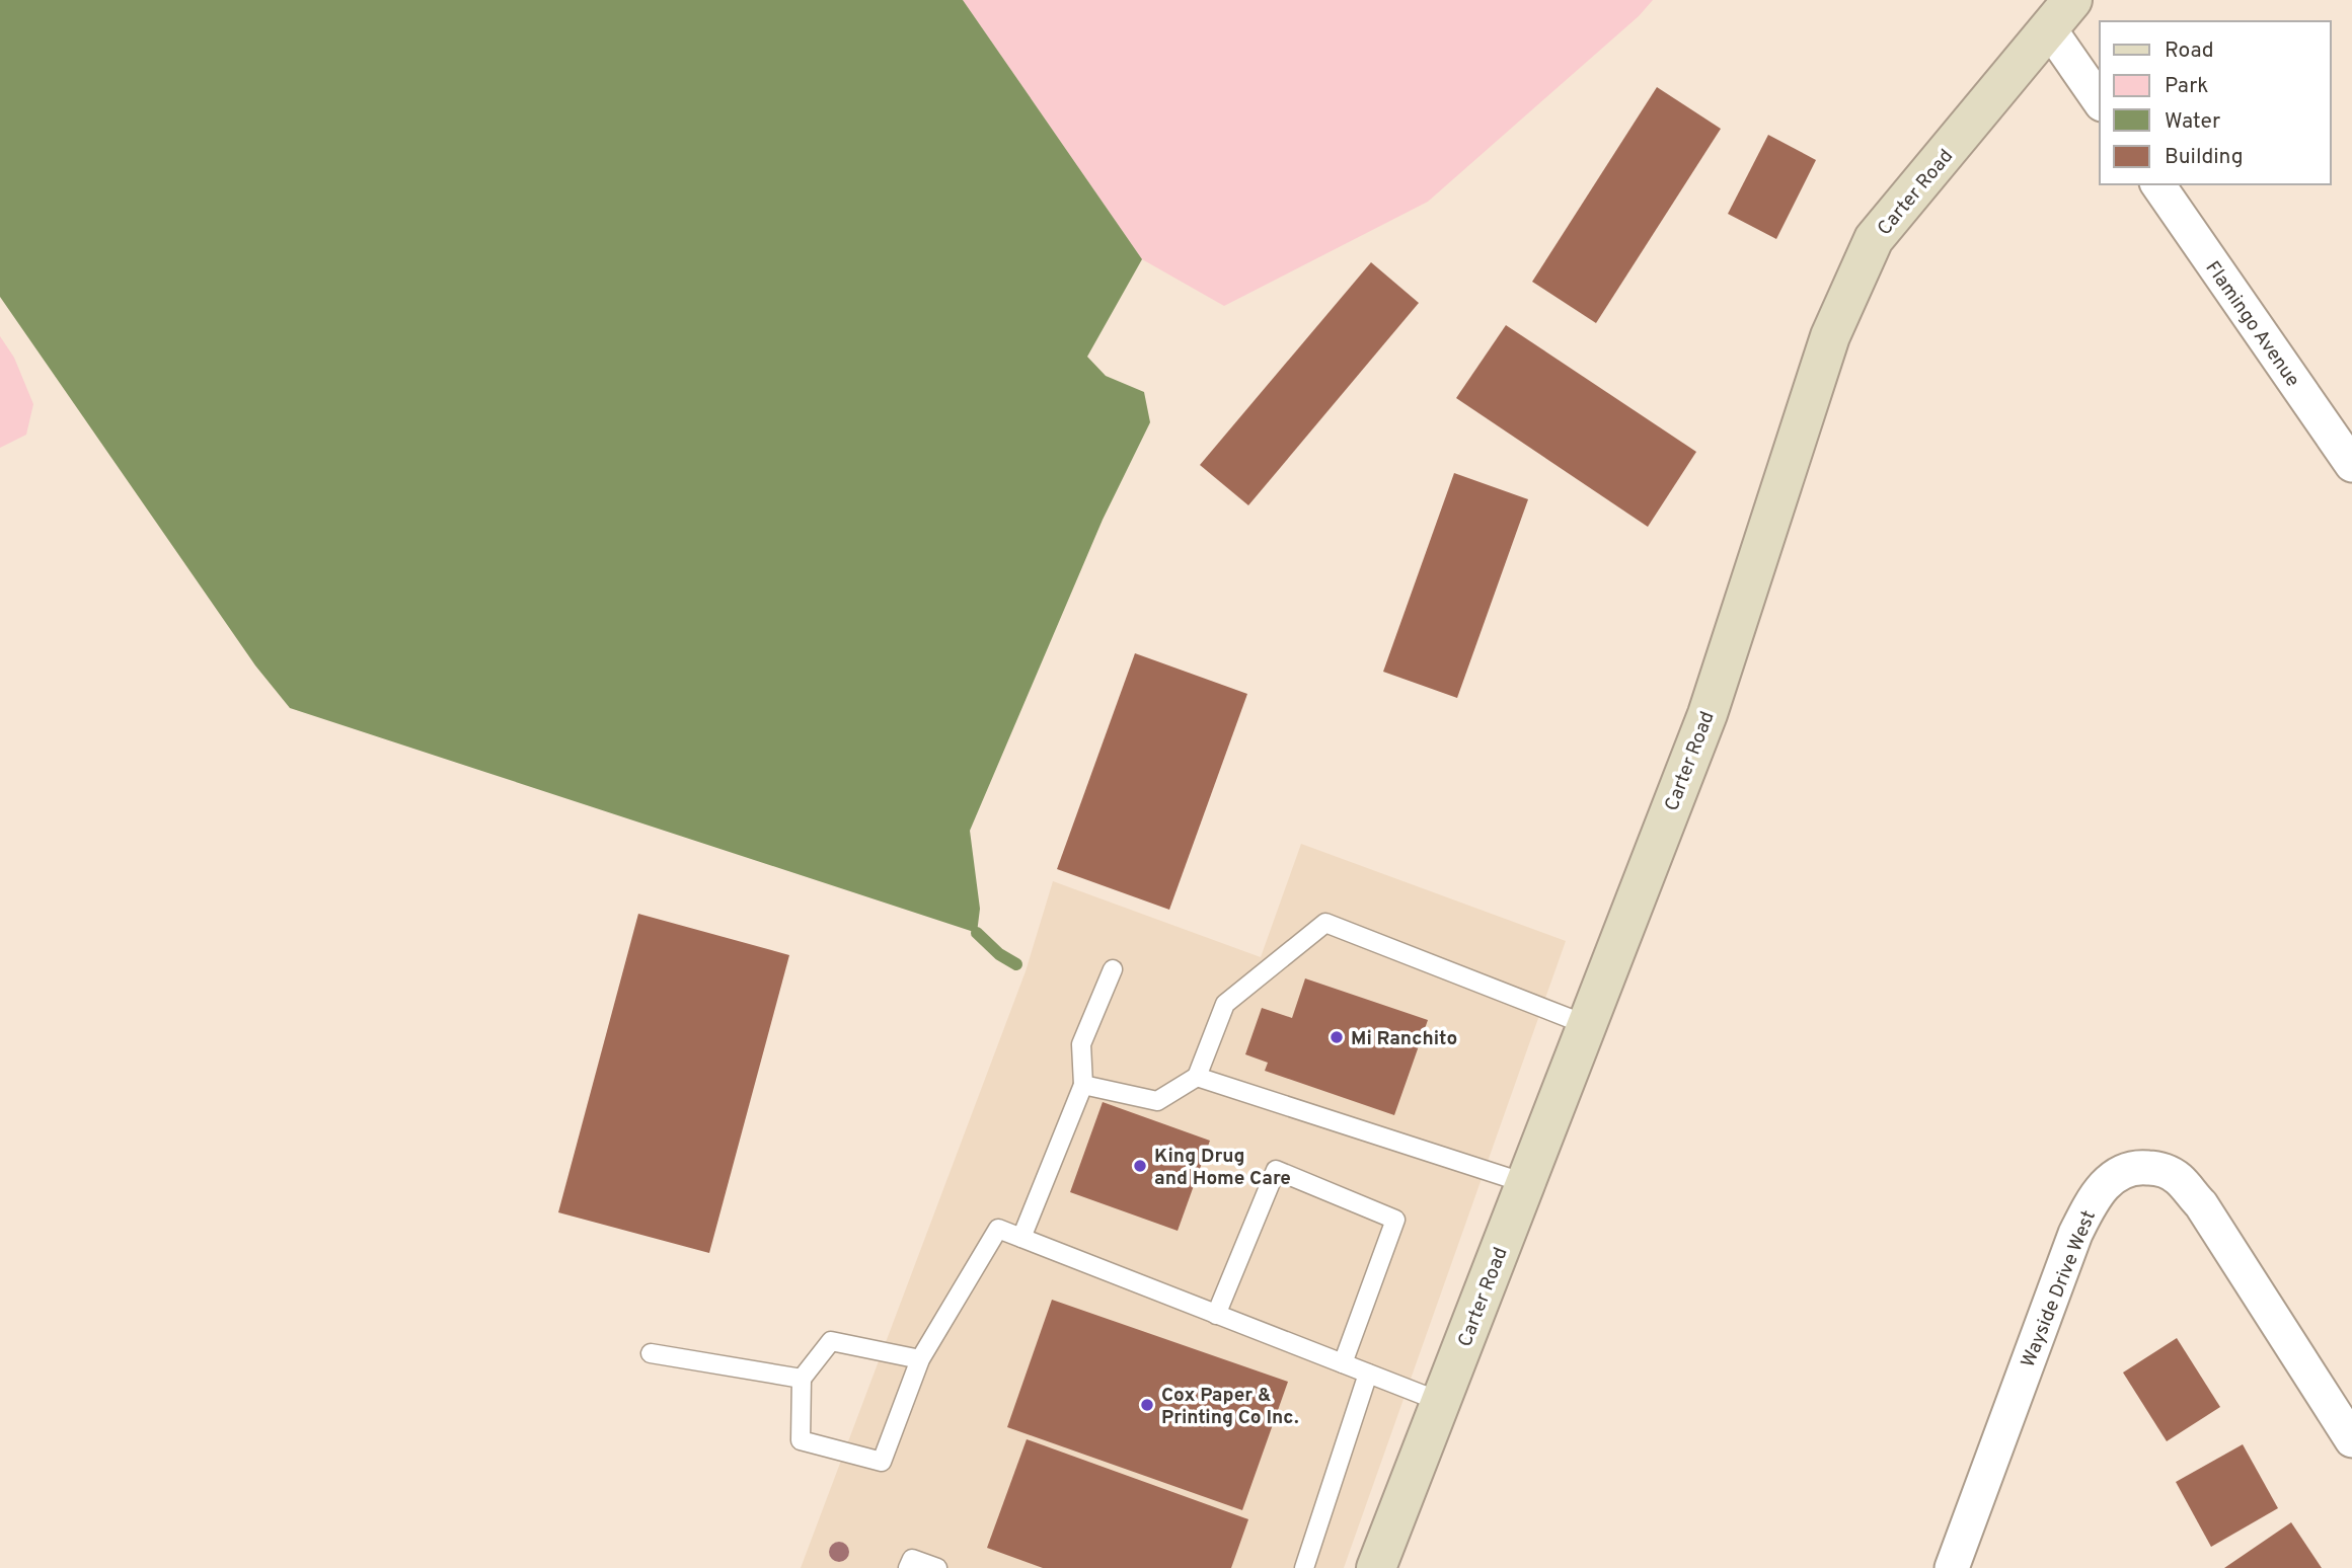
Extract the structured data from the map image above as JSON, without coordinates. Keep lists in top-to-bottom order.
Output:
{
  "streets": {
    "main road": ["Carter Road"],
    "street": ["Flamingo Avenue", "Wayside Drive West"]
  },
  "places": ["Mi Ranchito", "King Drug and Home Care", "Cox Paper & Printing Co Inc."],
  "legend": [
    "Road",
    "Park",
    "Water",
    "Building"
  ]
}
